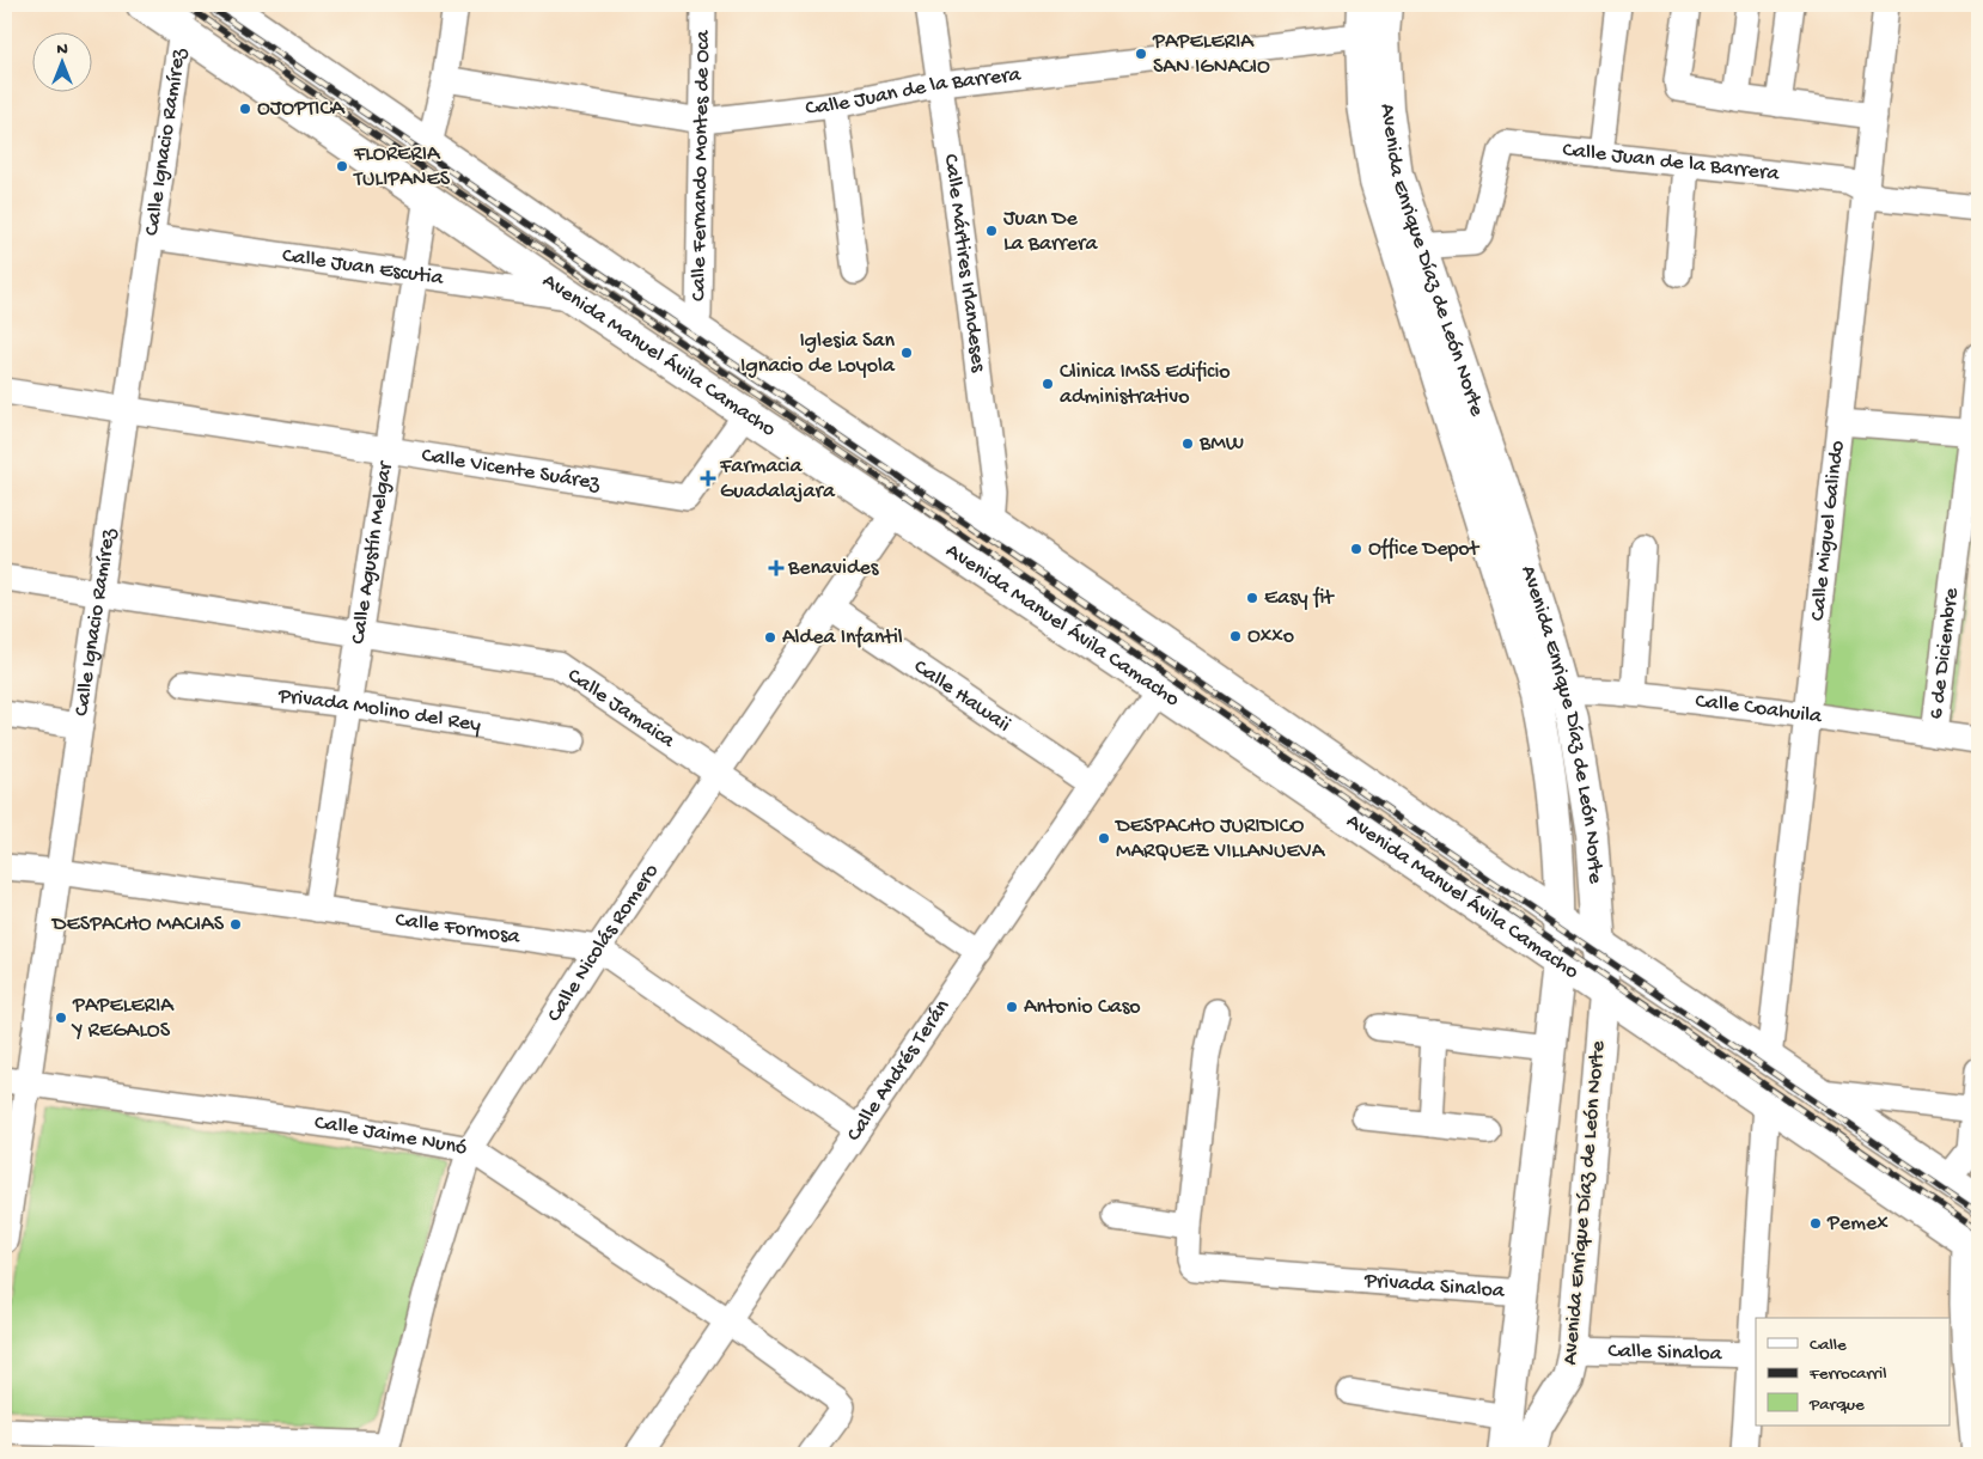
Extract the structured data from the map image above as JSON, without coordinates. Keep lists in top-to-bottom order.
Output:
{
  "streets": {
    "main road": ["Avenida Enrique Díaz de León Norte", "Avenida Manuel Ávila Camacho"],
    "street": [
      "Calle Juan de la Barrera",
      "Calle Ignacio Ramírez",
      "Calle Fernando Montes de Oca",
      "Calle Mártires Irlandeses",
      "Calle Juan Escutia",
      "Calle Vicente Suárez",
      "Calle Miguel Galindo",
      "Calle Agustín Melgar",
      "6 de Diciembre",
      "Calle Hawaii",
      "Calle Coahuila",
      "Calle Jamaica",
      "Privada Molino del Rey",
      "Calle Formosa",
      "Calle Nicolás Romero",
      "Calle Andrés Terán",
      "Calle Jaime Nunó",
      "Privada Sinaloa",
      "Calle Sinaloa"
    ]
  },
  "crossings": [
    ["Calle Juan de la Barrera", "Calle Fernando Montes de Oca"],
    ["Calle Juan de la Barrera", "Avenida Enrique Díaz de León Norte"],
    ["Calle Juan de la Barrera", "Calle Mártires Irlandeses"],
    ["Calle Juan de la Barrera", "Calle Miguel Galindo"],
    ["Calle Ignacio Ramírez", "Calle Juan Escutia"],
    ["Calle Ignacio Ramírez", "Avenida Manuel Ávila Camacho"],
    ["Calle Ignacio Ramírez", "Calle Vicente Suárez"],
    ["Calle Ignacio Ramírez", "Calle Jamaica"],
    ["Calle Ignacio Ramírez", "Calle Formosa"],
    ["Calle Ignacio Ramírez", "Calle Jaime Nunó"],
    ["Calle Fernando Montes de Oca", "Avenida Manuel Ávila Camacho"],
    ["Avenida Enrique Díaz de León Norte", "Avenida Manuel Ávila Camacho"],
    ["Avenida Enrique Díaz de León Norte", "Calle Coahuila"],
    ["Avenida Enrique Díaz de León Norte", "Privada Sinaloa"],
    ["Avenida Enrique Díaz de León Norte", "Calle Sinaloa"],
    ["Calle Mártires Irlandeses", "Avenida Manuel Ávila Camacho"],
    ["Calle Juan Escutia", "Avenida Manuel Ávila Camacho"],
    ["Calle Juan Escutia", "Calle Agustín Melgar"],
    ["Avenida Manuel Ávila Camacho", "Calle Vicente Suárez"],
    ["Avenida Manuel Ávila Camacho", "Calle Miguel Galindo"],
    ["Avenida Manuel Ávila Camacho", "Calle Agustín Melgar"],
    ["Avenida Manuel Ávila Camacho", "Calle Nicolás Romero"],
    ["Avenida Manuel Ávila Camacho", "Calle Andrés Terán"],
    ["Calle Vicente Suárez", "Calle Agustín Melgar"],
    ["Calle Miguel Galindo", "Calle Coahuila"],
    ["Calle Agustín Melgar", "Calle Jamaica"],
    ["Calle Agustín Melgar", "Privada Molino del Rey"],
    ["Calle Agustín Melgar", "Calle Formosa"],
    ["6 de Diciembre", "Calle Coahuila"],
    ["Calle Hawaii", "Calle Nicolás Romero"],
    ["Calle Hawaii", "Calle Andrés Terán"],
    ["Calle Jamaica", "Calle Nicolás Romero"],
    ["Calle Jamaica", "Calle Andrés Terán"],
    ["Calle Formosa", "Calle Nicolás Romero"],
    ["Calle Formosa", "Calle Andrés Terán"],
    ["Calle Nicolás Romero", "Calle Jaime Nunó"],
    ["Calle Andrés Terán", "Calle Jaime Nunó"]
  ],
  "places": {
    "other": [
      "PAPELERIA SAN IGNACIO",
      "OJOPTICA",
      "FLORERIA TULIPANES",
      "Juan De La Barrera",
      "Iglesia San Ignacio de Loyola",
      "Clinica IMSS Edificio administrativo",
      "BMW",
      "Office Depot",
      "Easy fit",
      "Oxxo",
      "Aldea Infantil",
      "DESPACHO JURIDICO MARQUEZ VILLANUEVA",
      "DESPACHO MACIAS",
      "Antonio Caso",
      "PAPELERIA Y REGALOS",
      "Pemex"
    ],
    "health": ["Farmacia Guadalajara", "Benavides"]
  },
  "legend": ["Calle", "Ferrocarril", "Parque"],
  "north": "top"
}
